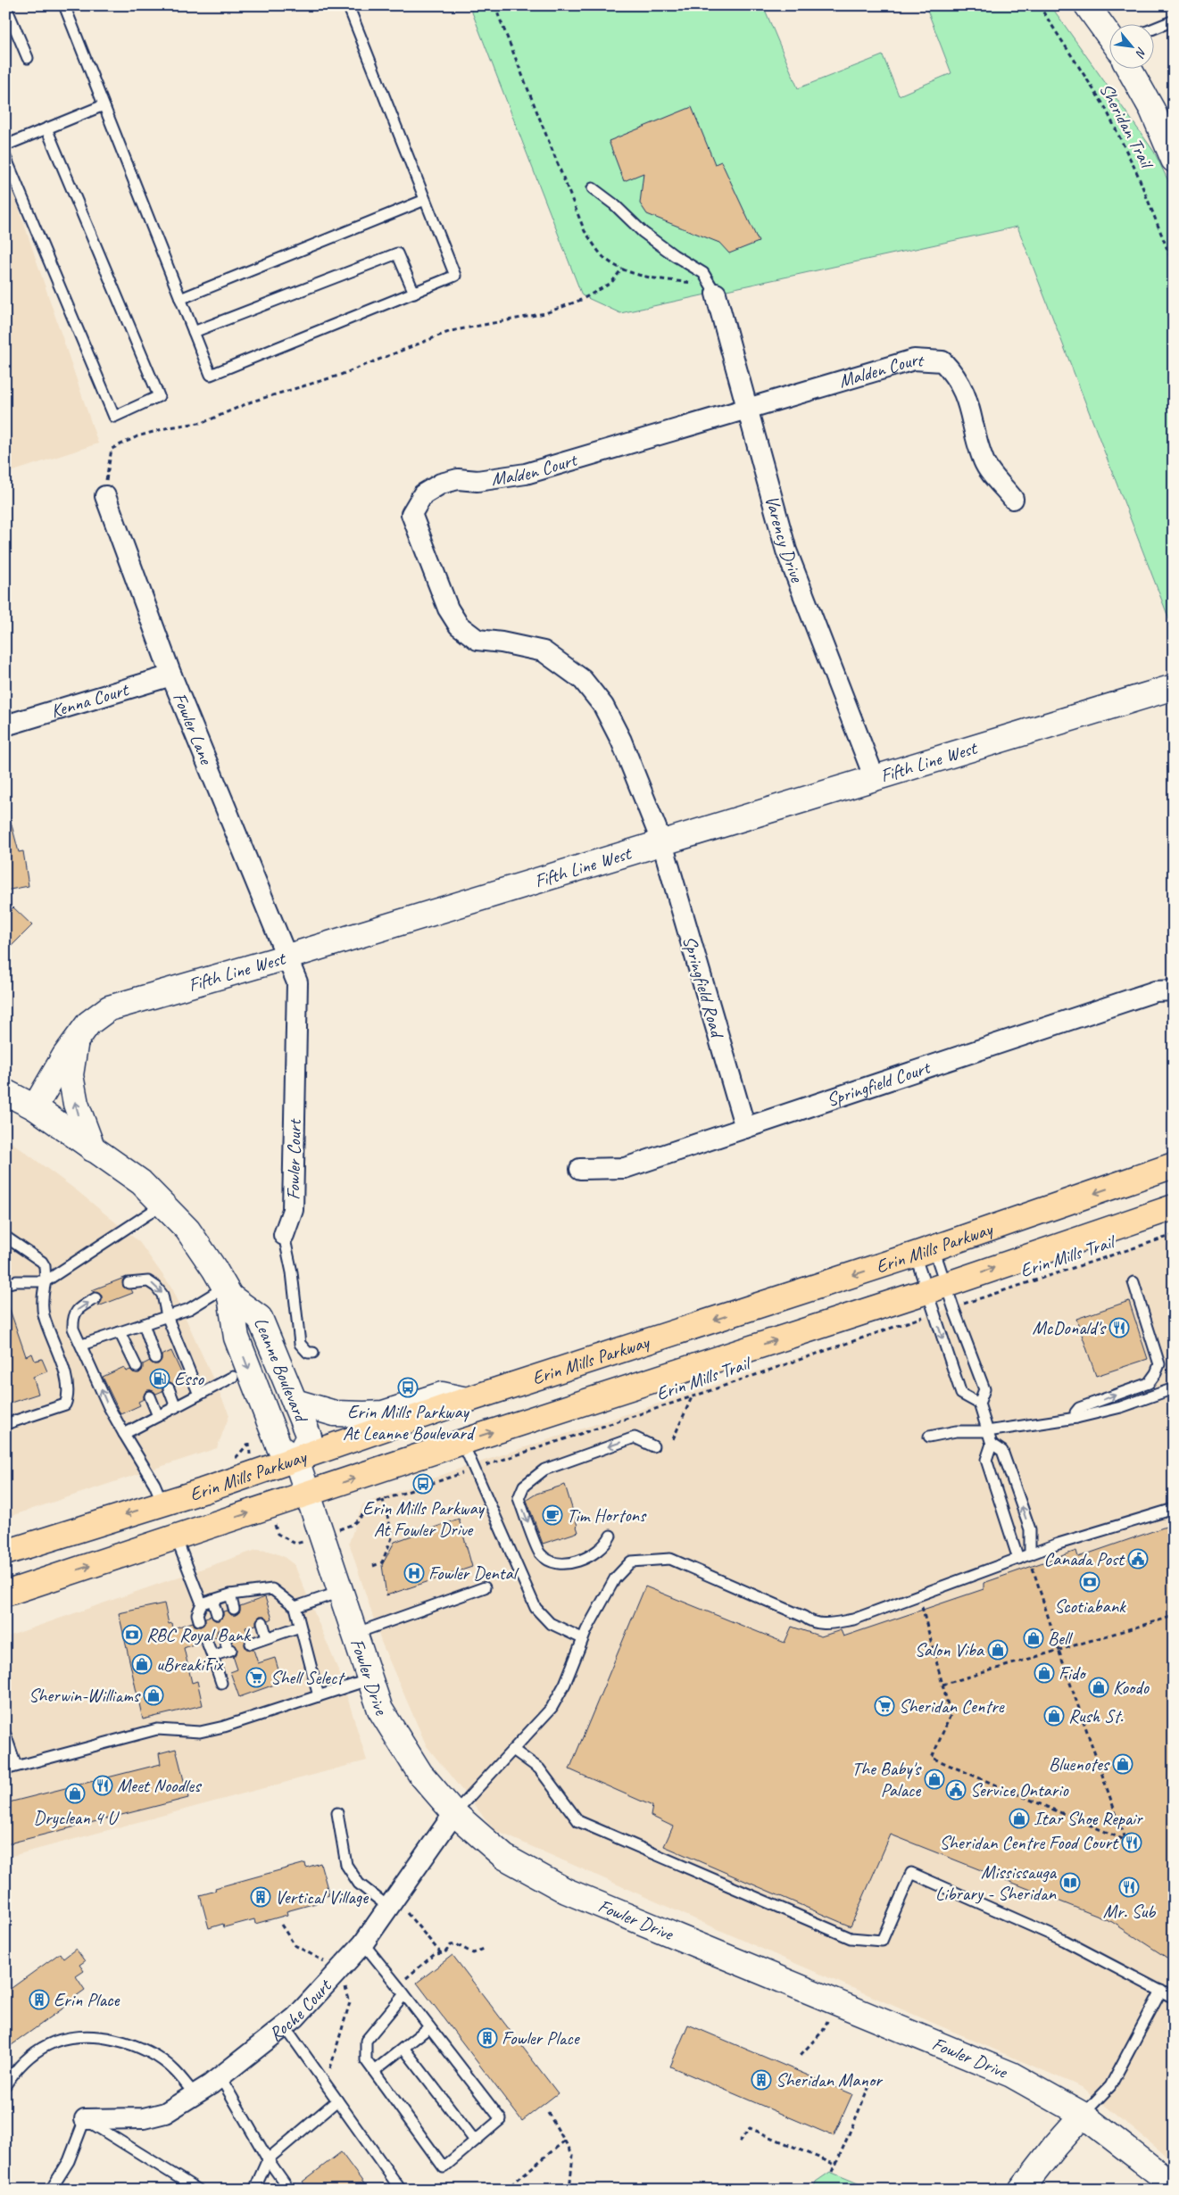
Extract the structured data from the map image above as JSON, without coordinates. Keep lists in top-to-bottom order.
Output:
{
  "streets": {
    "main road": ["Erin Mills Parkway"],
    "street": [
      "Malden Court",
      "Varency Drive",
      "Kenna Court",
      "Fowler Lane",
      "Fifth Line West",
      "Springfield Road",
      "Springfield Court",
      "Fowler Court",
      "Leanne Boulevard",
      "Fowler Drive",
      "Roche Court"
    ],
    "path": ["Sheridan Trail", "Erin Mills Trail"]
  },
  "crossings": [
    ["Malden Court", "Varency Drive"],
    ["Malden Court", "Fifth Line West"],
    ["Malden Court", "Springfield Road"],
    ["Varency Drive", "Fifth Line West"],
    ["Kenna Court", "Fowler Lane"],
    ["Fowler Lane", "Fifth Line West"],
    ["Fowler Lane", "Fowler Court"],
    ["Fifth Line West", "Springfield Road"],
    ["Fifth Line West", "Fowler Court"],
    ["Fifth Line West", "Leanne Boulevard"],
    ["Springfield Road", "Springfield Court"],
    ["Erin Mills Parkway", "Leanne Boulevard"],
    ["Erin Mills Parkway", "Fowler Drive"],
    ["Leanne Boulevard", "Fowler Drive"],
    ["Fowler Drive", "Roche Court"]
  ],
  "places": {
    "restaurant": [
      "McDonald's",
      "Meet Noodles",
      "Sheridan Centre Food Court",
      "Mr. Sub"
    ],
    "fuel station": ["Esso"],
    "bus stop": ["Erin Mills Parkway At Leanne Boulevard", "Erin Mills Parkway At Fowler Drive"],
    "cafe": ["Tim Hortons"],
    "public building": ["Canada Post", "Service Ontario"],
    "hospital": ["Fowler Dental"],
    "bank": ["Scotiabank", "RBC Royal Bank"],
    "shop": [
      "Bell",
      "Salon Viba",
      "uBreakiFix",
      "Fido",
      "Koodo",
      "Sherwin-Williams",
      "Rush St.",
      "Bluenotes",
      "The Baby's Palace",
      "Dryclean 4 U",
      "Itar Shoe Repair"
    ],
    "supermarket": ["Shell Select", "Sheridan Centre"],
    "library": ["Mississauga Library - Sheridan"],
    "building": [
      "Vertical Village",
      "Erin Place",
      "Fowler Place",
      "Sheridan Manor"
    ]
  },
  "north": "bottom right"
}
